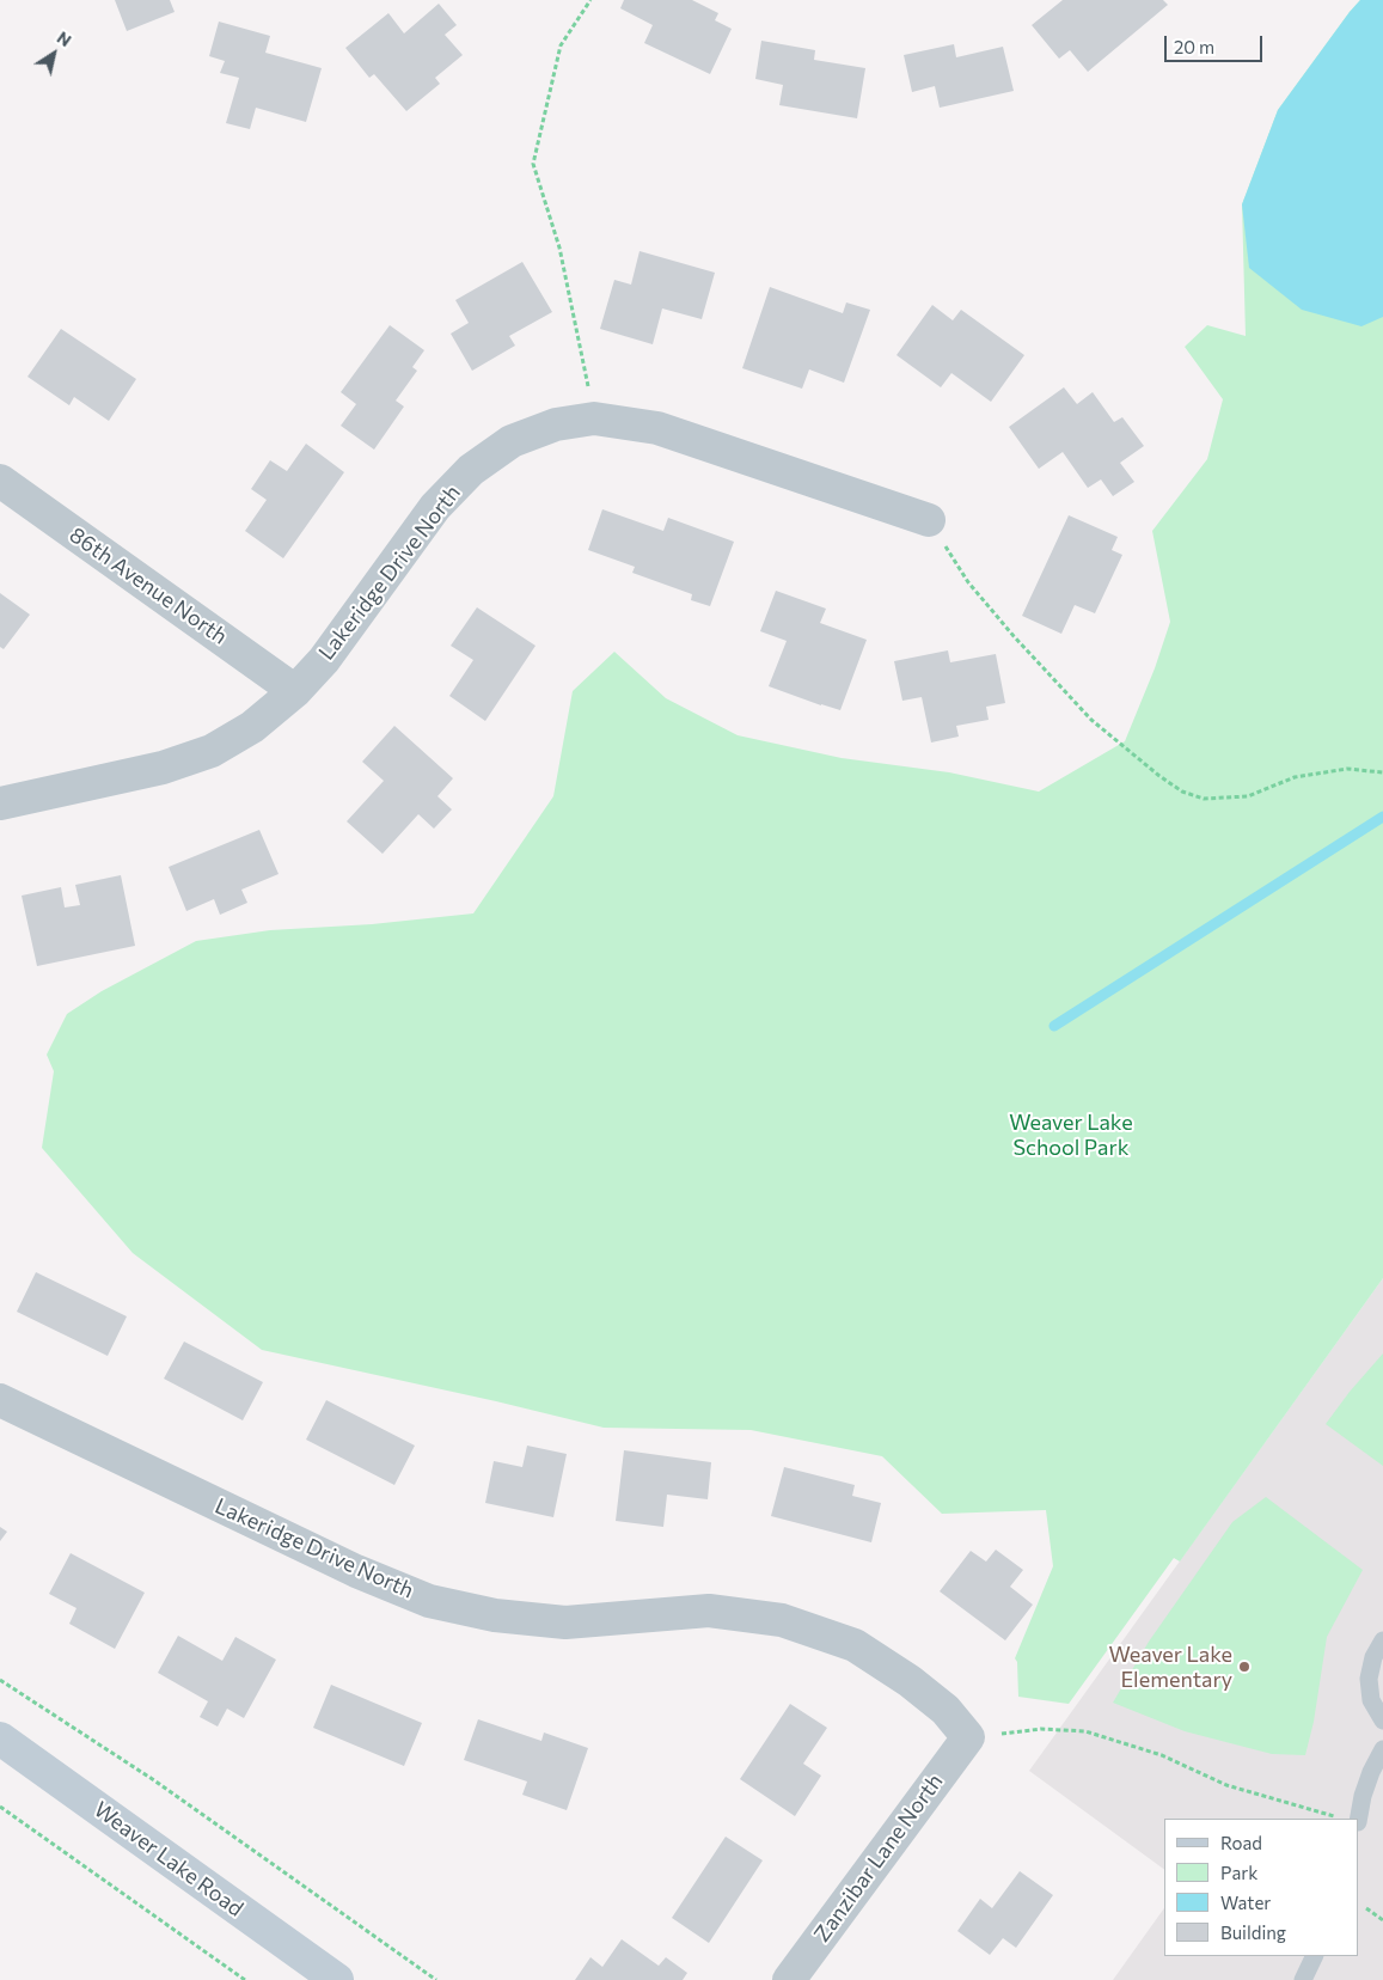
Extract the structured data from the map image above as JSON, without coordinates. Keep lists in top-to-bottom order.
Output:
{
  "streets": {
    "main road": ["Weaver Lake Road"],
    "street": ["Lakeridge Drive North", "86th Avenue North", "Zanzibar Lane North"]
  },
  "crossings": [
    ["Lakeridge Drive North", "86th Avenue North"],
    ["Lakeridge Drive North", "Zanzibar Lane North"]
  ],
  "parks": ["Weaver Lake School Park"],
  "places": ["Weaver Lake Elementary"],
  "legend": [
    "Road",
    "Park",
    "Water",
    "Building"
  ],
  "scale_bar": "20 m",
  "north": "top right"
}
